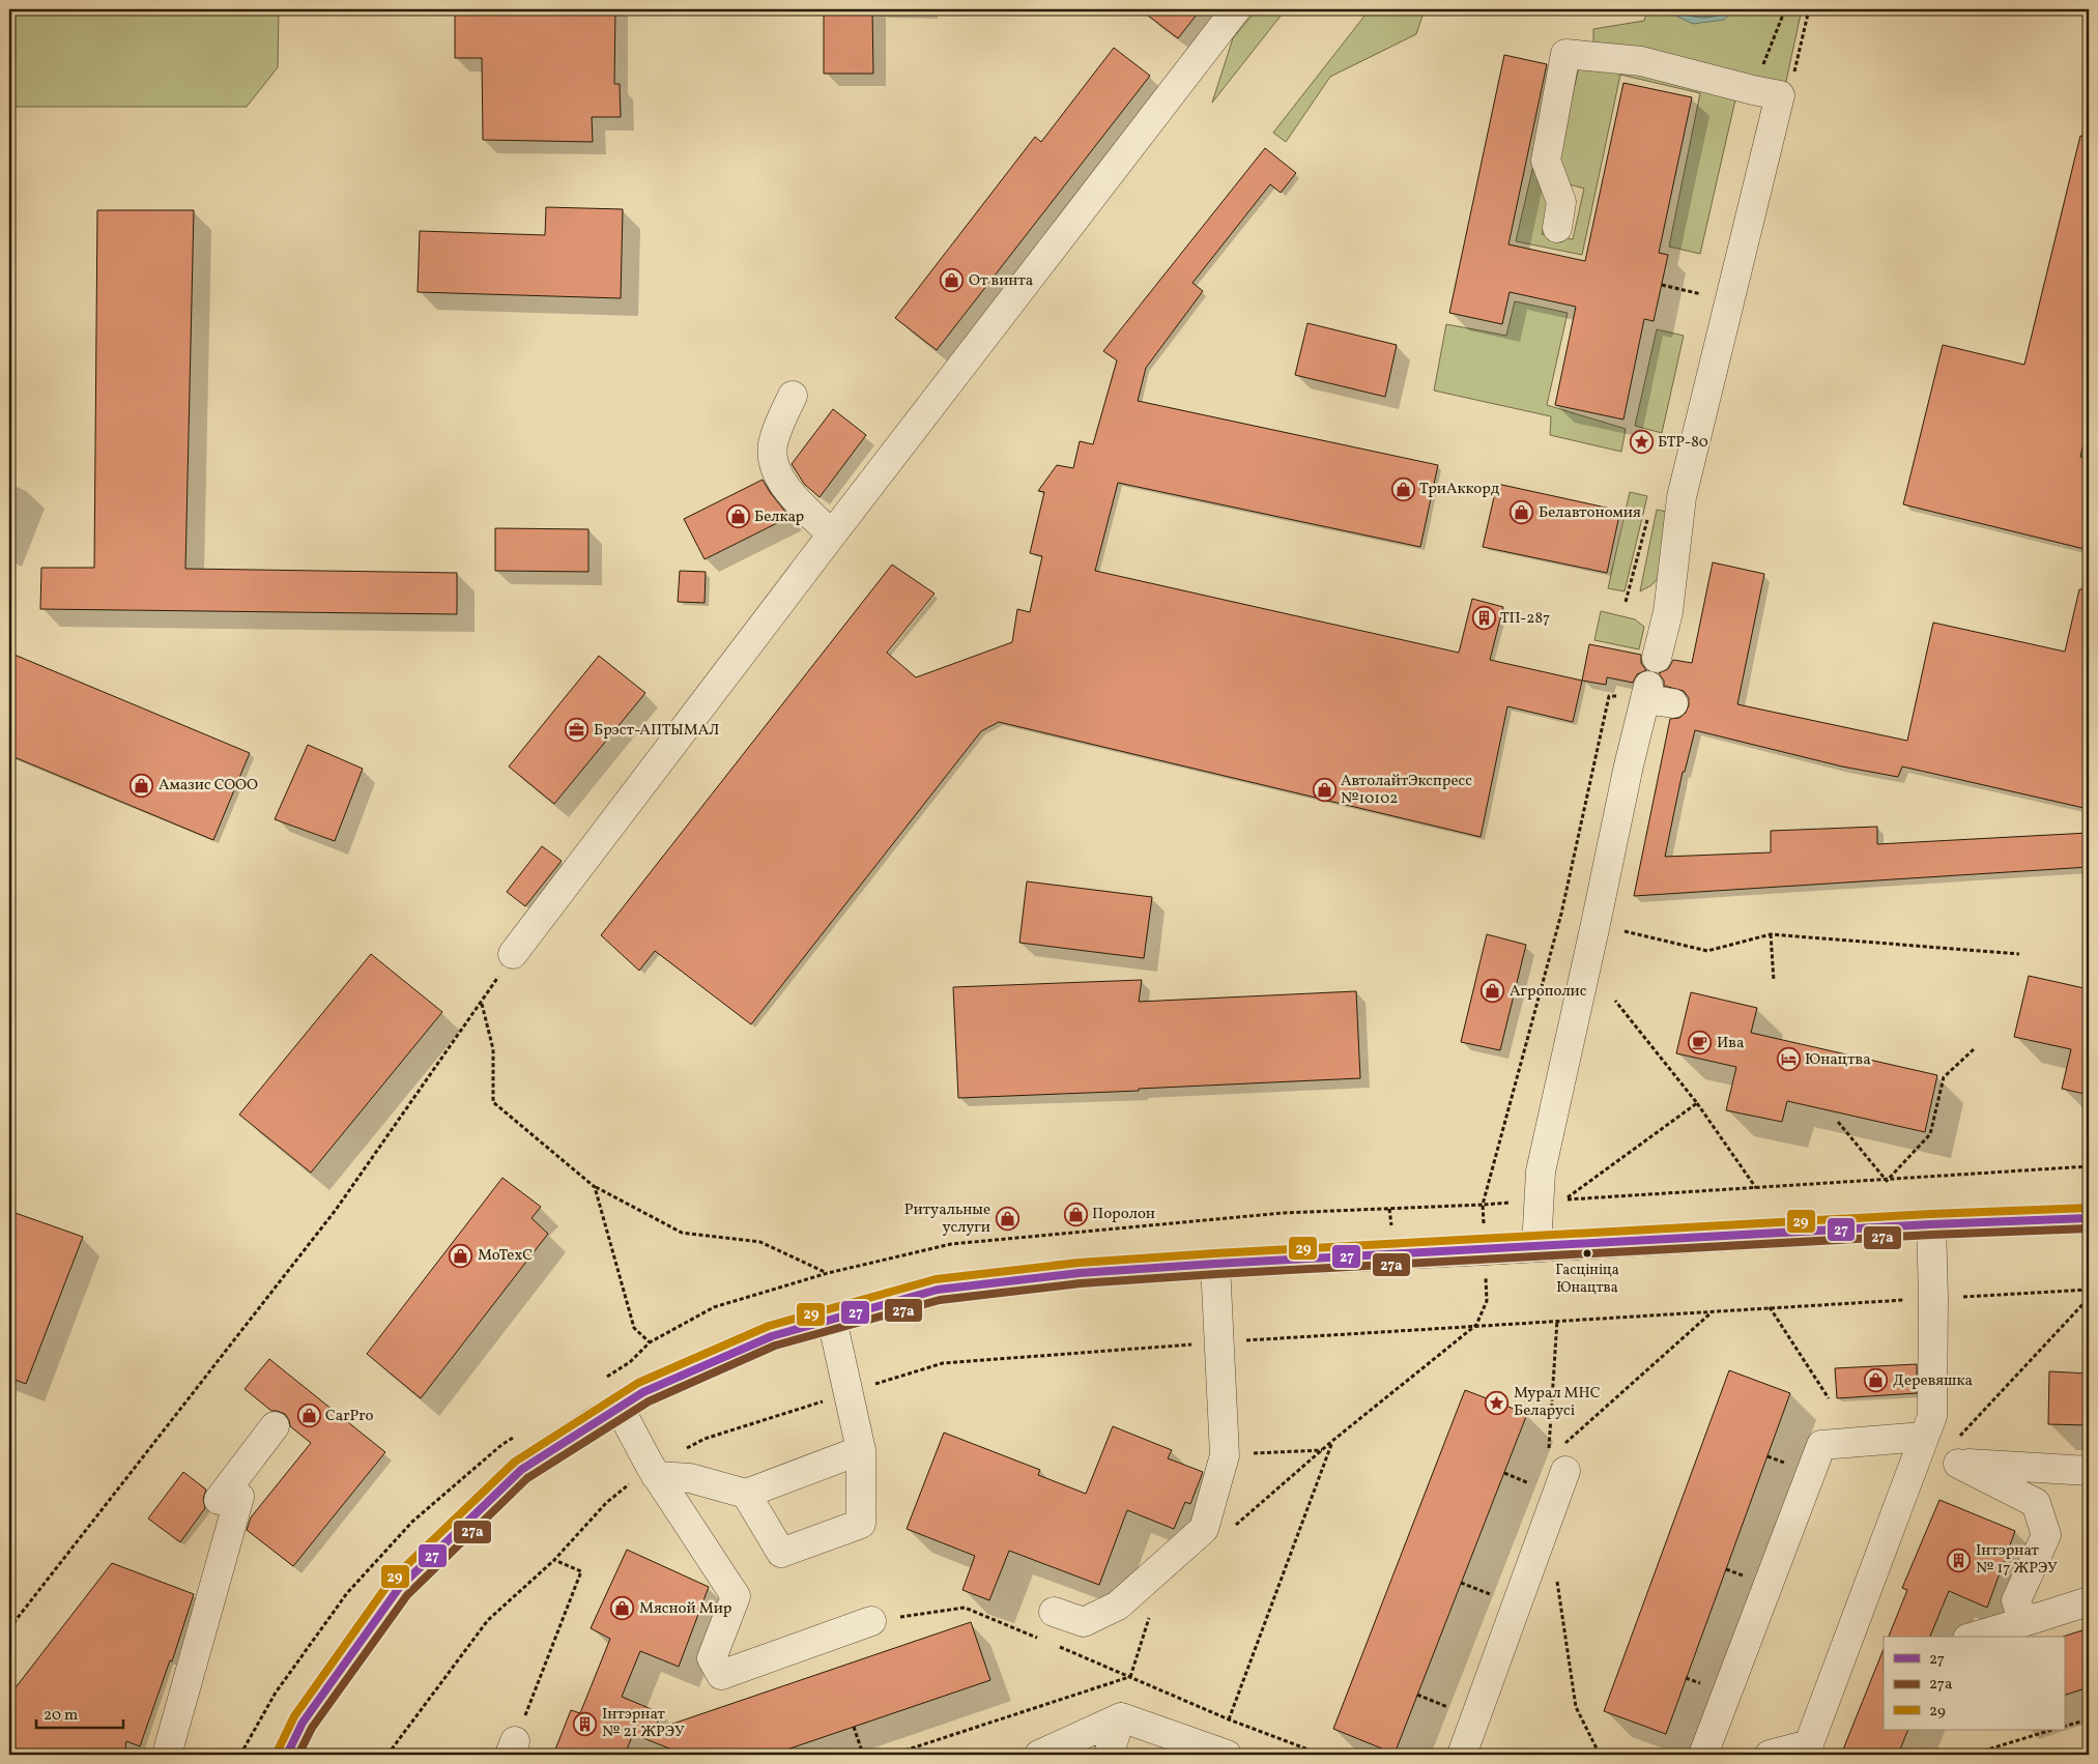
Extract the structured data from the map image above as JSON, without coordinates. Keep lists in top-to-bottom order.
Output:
{
  "places": {
    "shop": [
      "От винта",
      "ТриАккорд",
      "Белавтономия",
      "Белкар",
      "Амазис СООО",
      "АвтолайтЭкспресс №10102",
      "Агрополис",
      "Поролон",
      "Ритуальные услуги",
      "MoTexC",
      "Деревяшка",
      "CarPro",
      "Мясной Мир"
    ],
    "place": ["БТР-80", "Мурал МНС Беларусі"],
    "building": ["ТП-287", "Інтэрнат № 17 ЖРЭУ", "Інтэрнат № 21 ЖРЭУ"],
    "office": ["Брэст-АПТЫМАЛ"],
    "cafe": ["Ива"],
    "hotel": ["Юнацтва"],
    "other": ["Гасцініца Юнацтва"]
  },
  "lines": ["transit line 29", "transit line 27", "transit line 27а"],
  "legend": ["27", "27а", "29"],
  "scale_bar": "20 m"
}
